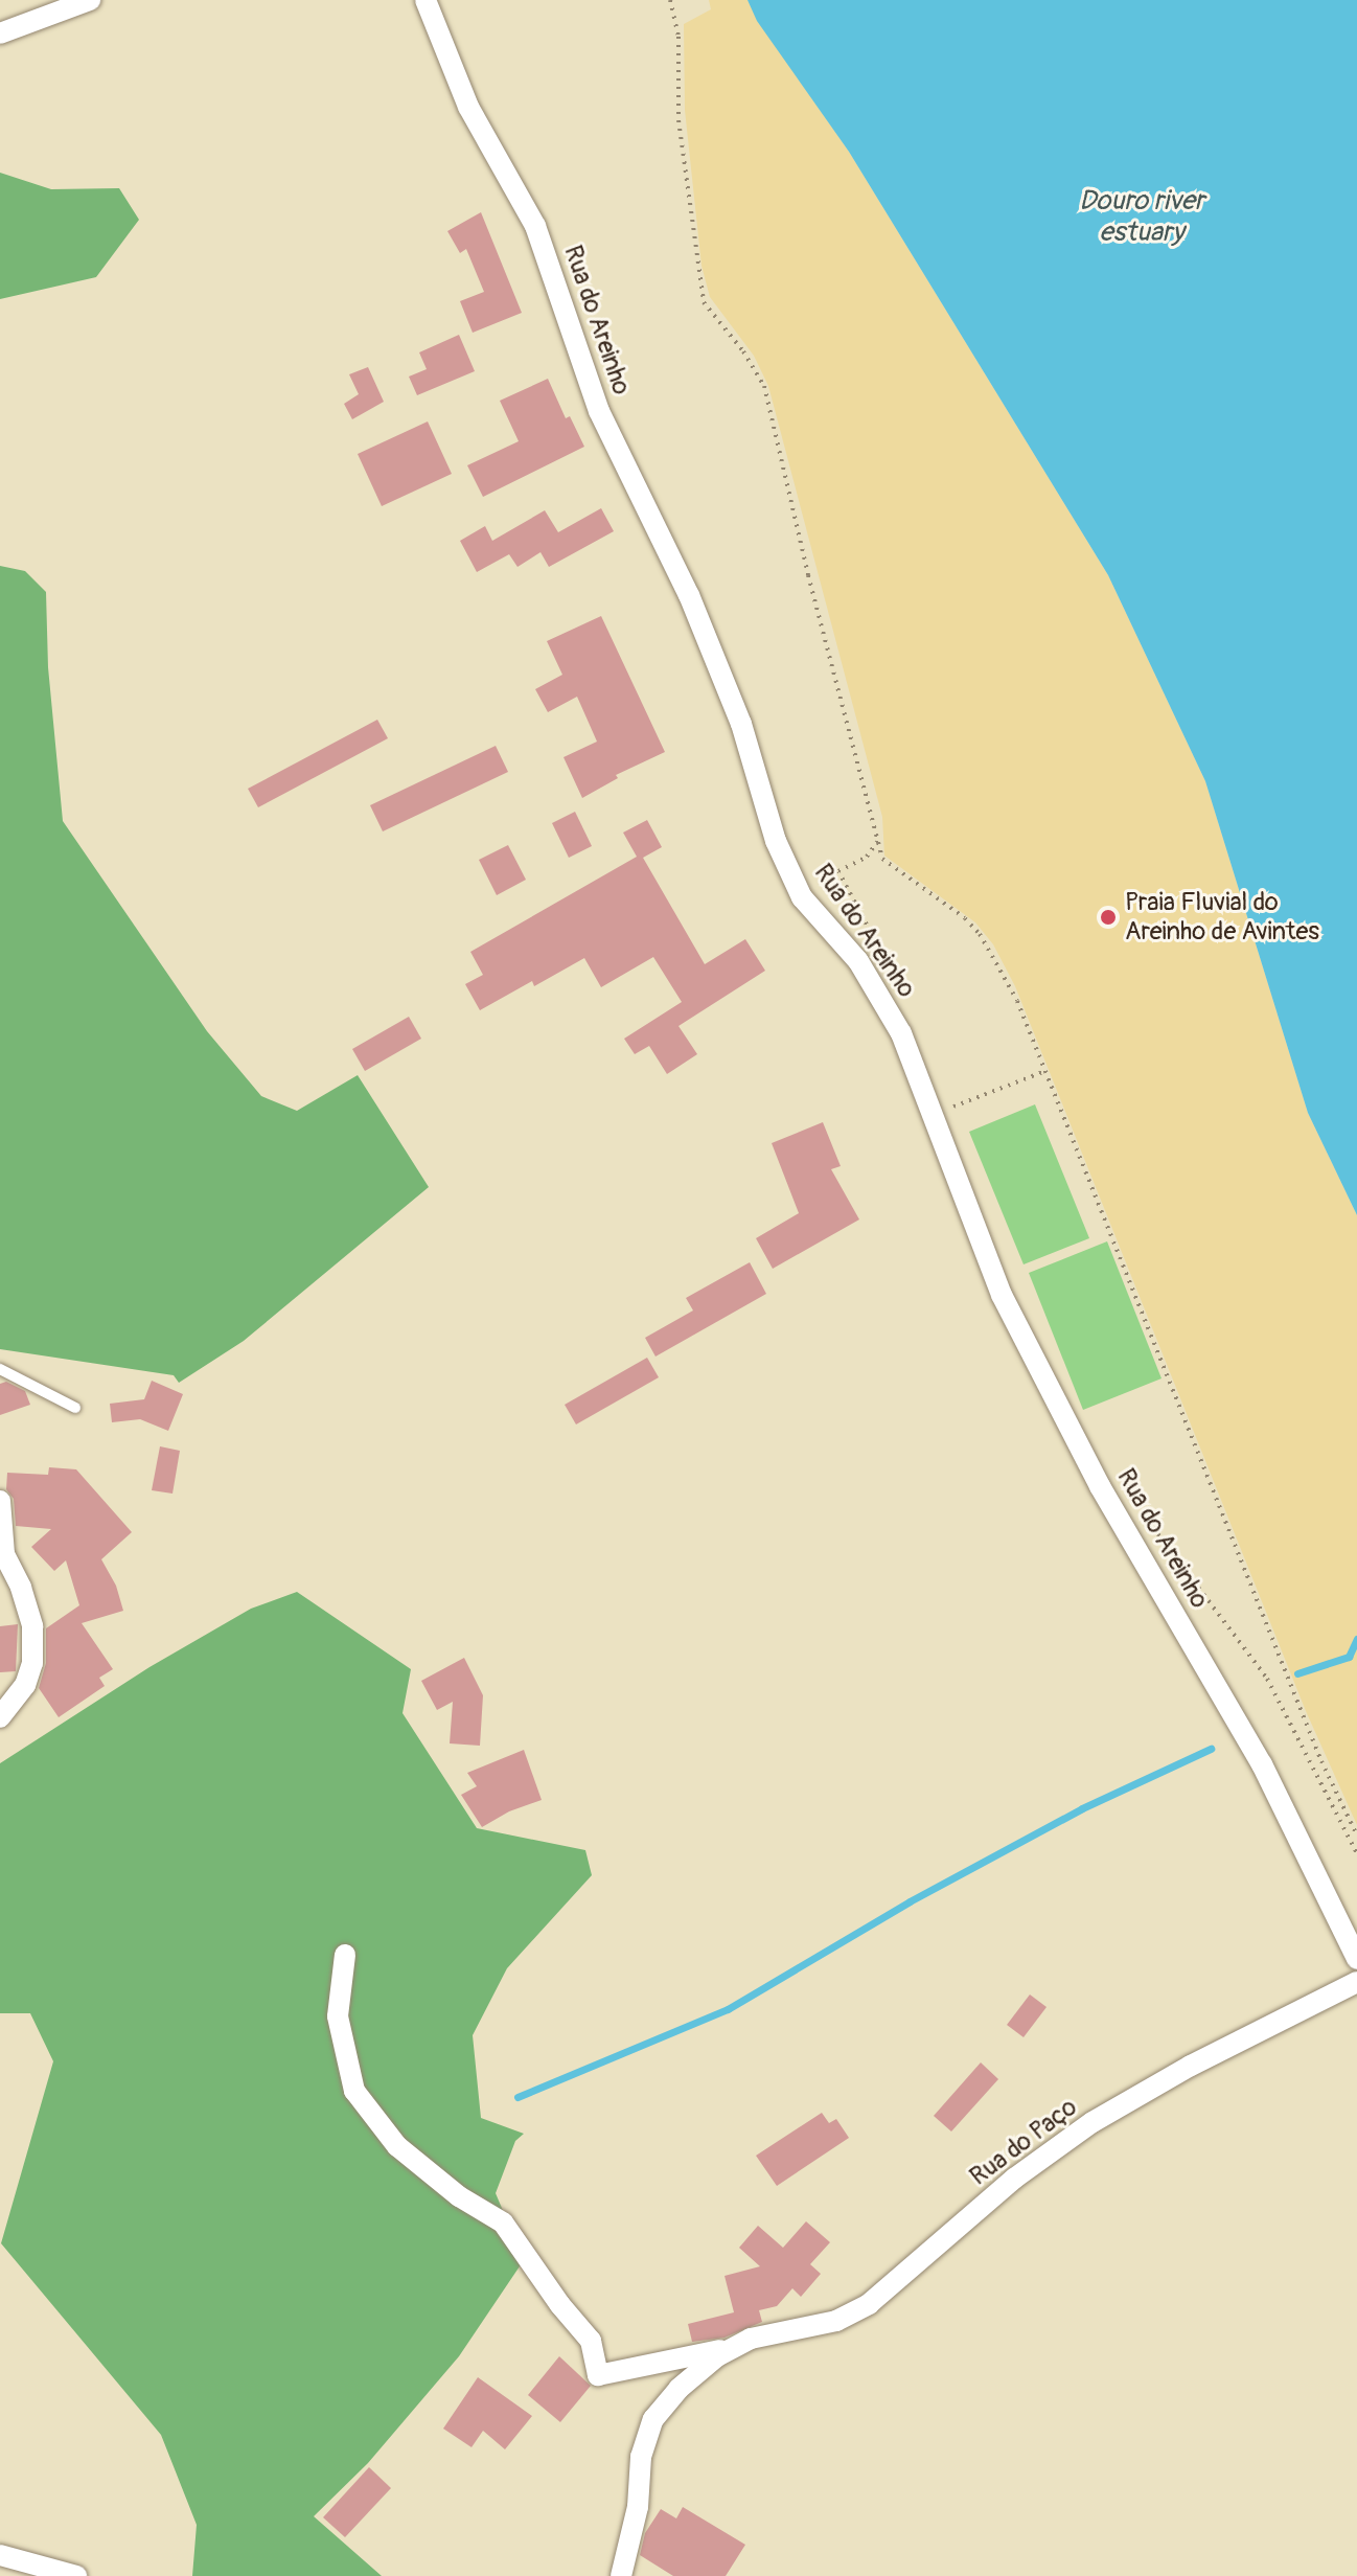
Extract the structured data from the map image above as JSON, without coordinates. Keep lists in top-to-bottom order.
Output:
{
  "streets": {
    "street": ["Rua do Areinho", "Rua do Paço"]
  },
  "water": ["Douro river estuary"],
  "places": ["Praia Fluvial do Areinho de Avintes"]
}
